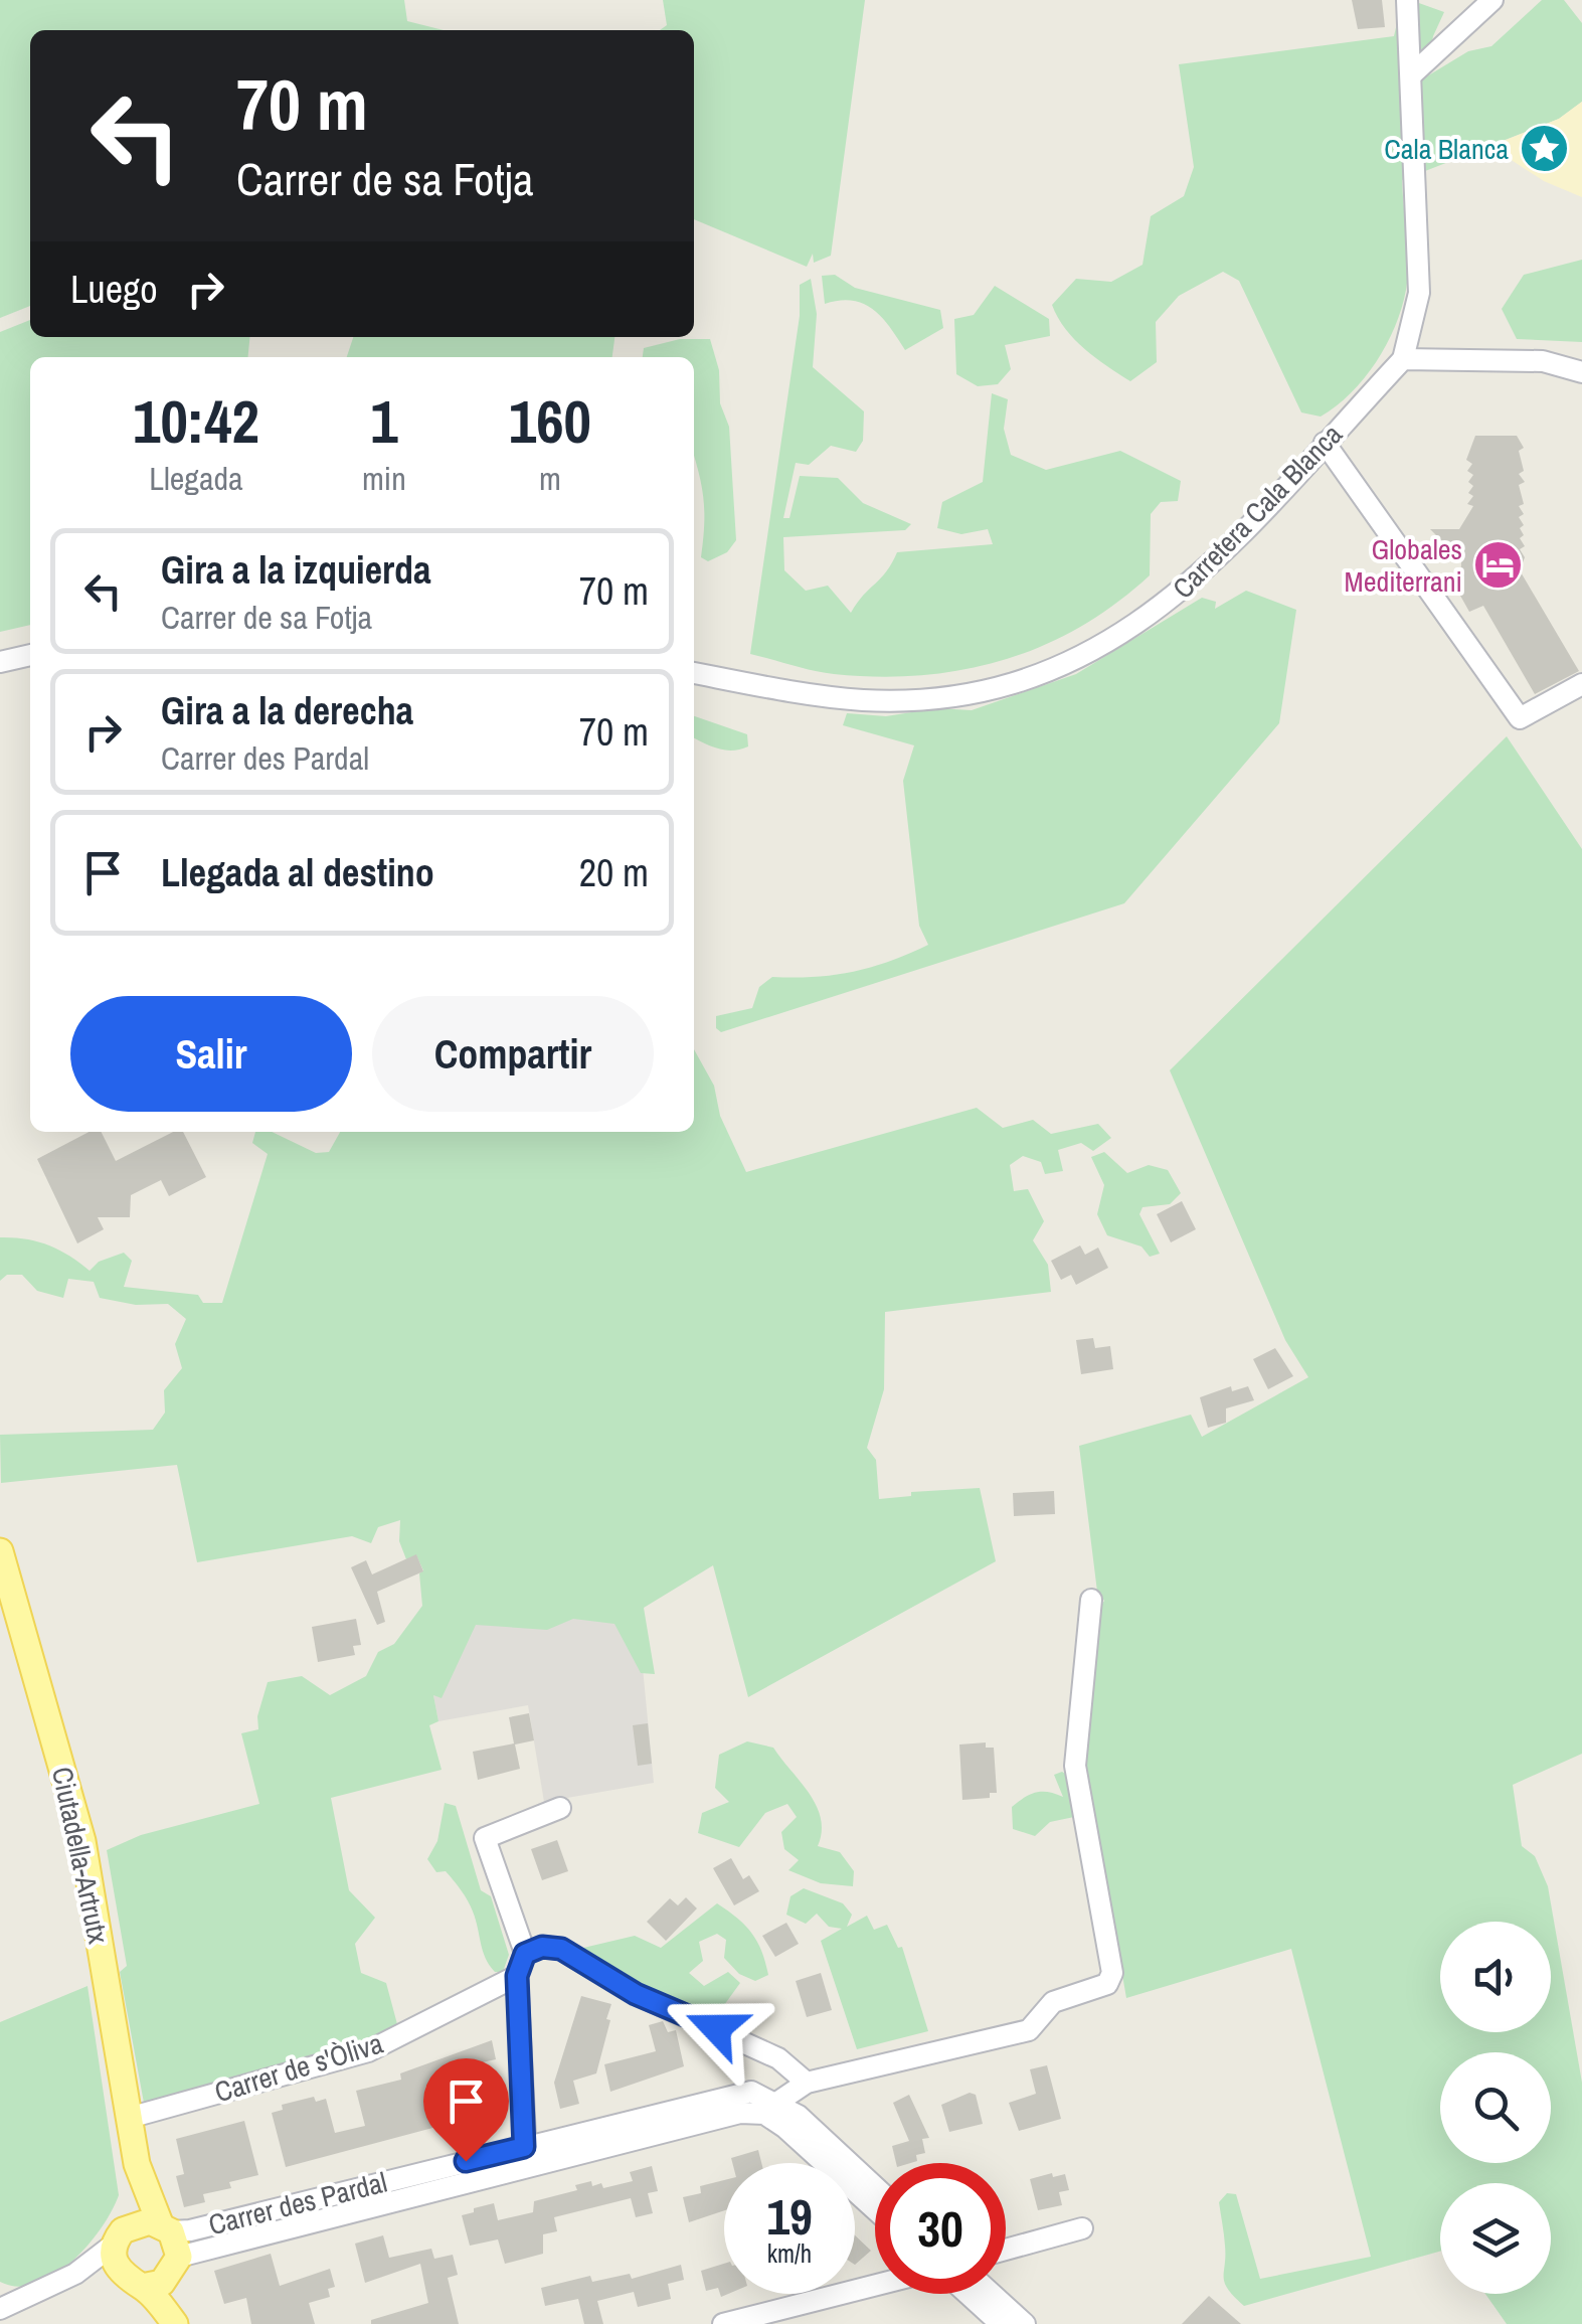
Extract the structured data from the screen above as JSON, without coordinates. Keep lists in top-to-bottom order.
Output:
{
  "streets": {
    "main road": ["Ciutadella-Artrutx"],
    "street": ["Carretera Cala Blanca", "Carrer de s'Òliva", "Carrer des Pardal"]
  },
  "crossings": [
    ["Ciutadella-Artrutx", "Carrer de s'Òliva"]
  ],
  "places": {
    "place": ["Cala Blanca"],
    "hotel": ["Globales Mediterrani"]
  },
  "page": {
    "turn": ["70 m", "Carrer de sa Fotja"],
    "then": "Luego",
    "eta": [
      "10:42",
      "Llegada",
      "1",
      "min",
      "160",
      "m"
    ],
    "list": [
      {
        "name": "Gira a la izquierda",
        "note": "Carrer de sa Fotja",
        "value": "70 m"
      },
      {
        "name": "Gira a la derecha",
        "note": "Carrer des Pardal",
        "value": "70 m"
      },
      {
        "name": "Llegada al destino",
        "value": "20 m"
      }
    ],
    "buttons": ["Salir", "Compartir"],
    "speed": "19 km/h",
    "limit": "30"
  }
}
